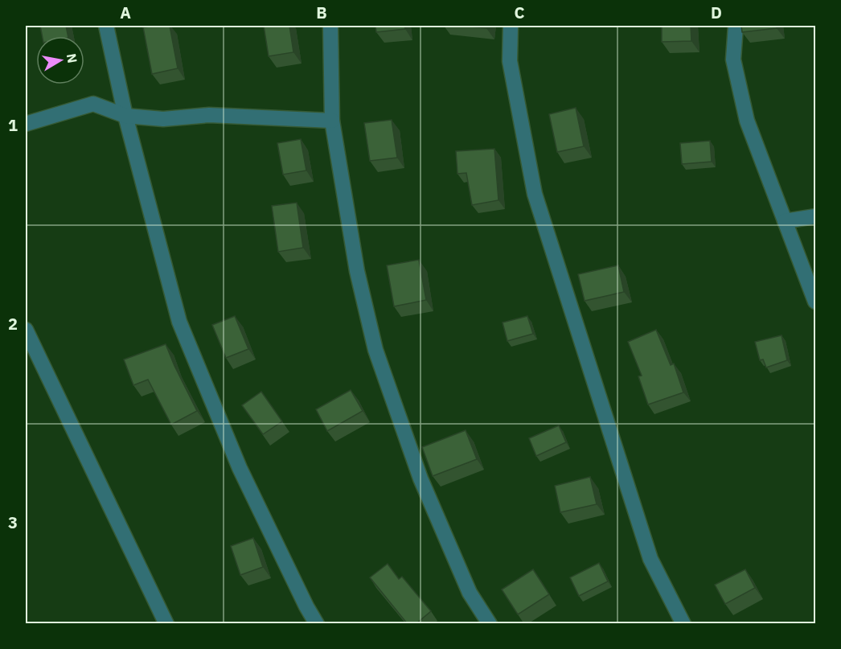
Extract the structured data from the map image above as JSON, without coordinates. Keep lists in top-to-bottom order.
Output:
{
  "north": "right",
  "grid": {
    "columns": [
      "A",
      "B",
      "C",
      "D"
    ],
    "rows": ["1", "2", "3"]
  }
}
